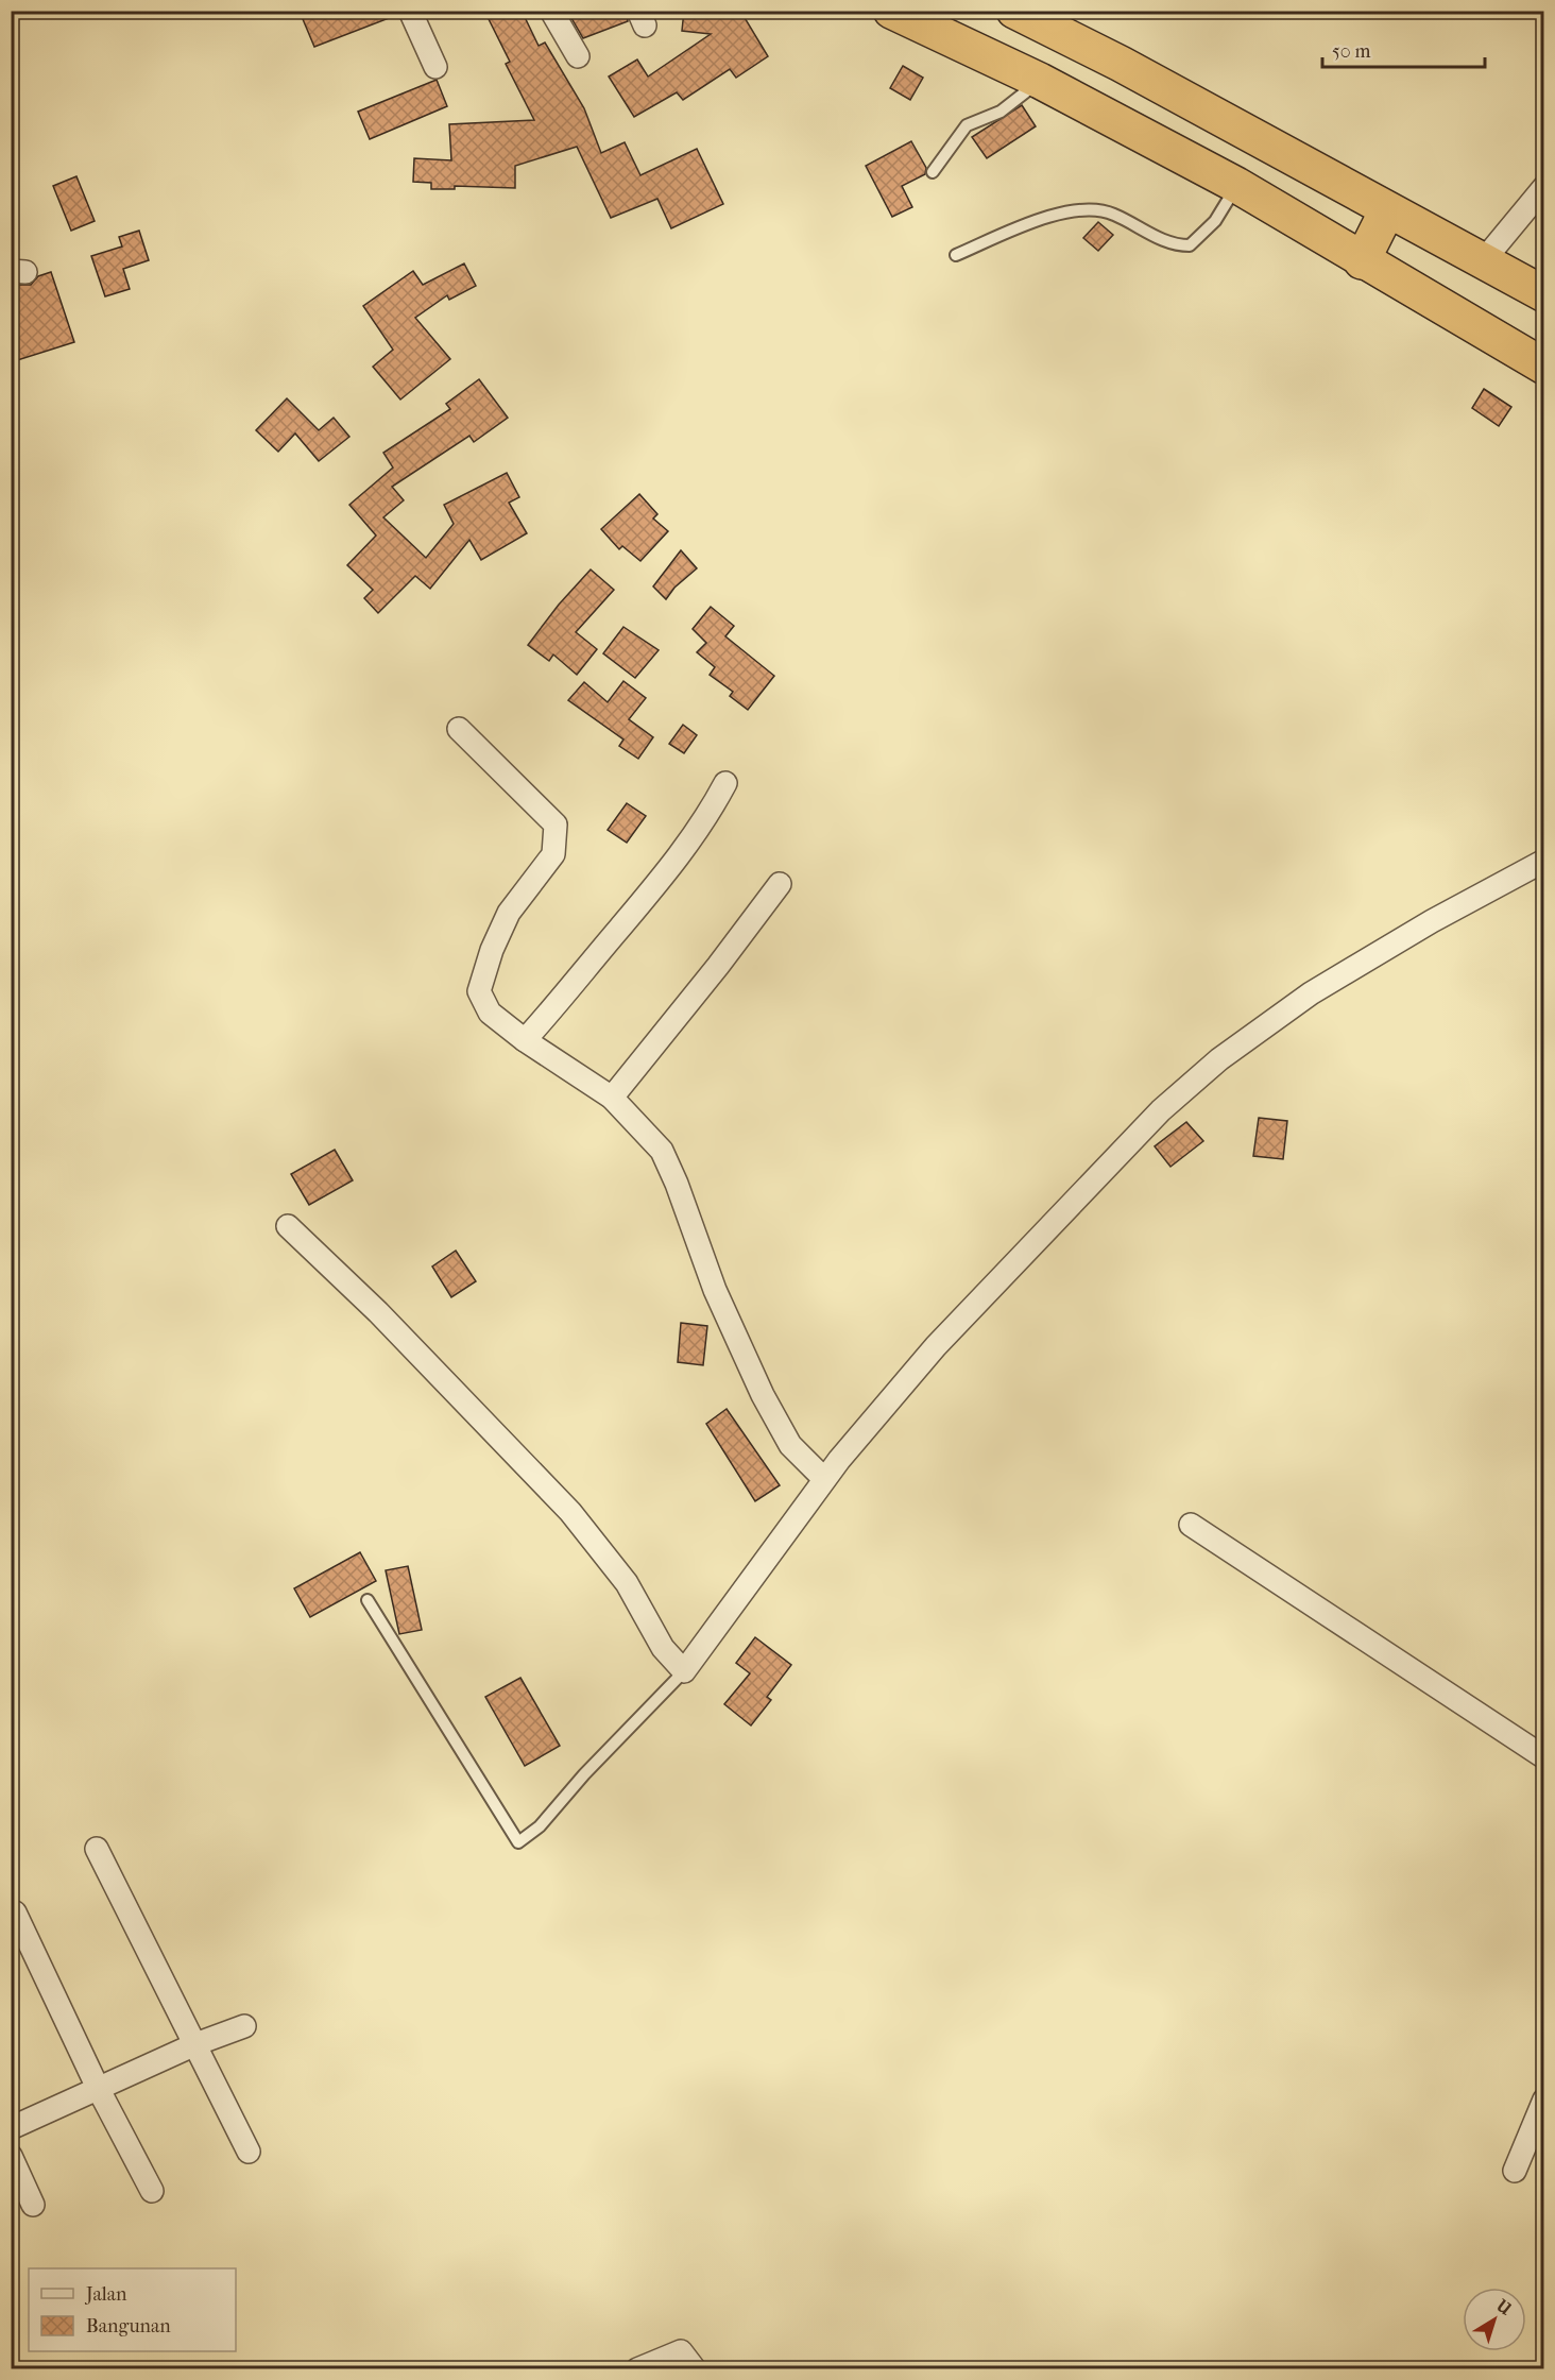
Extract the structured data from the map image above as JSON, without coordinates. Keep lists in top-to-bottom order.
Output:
{
  "legend": ["Jalan", "Bangunan"],
  "scale_bar": "50 m",
  "north": "top right"
}
